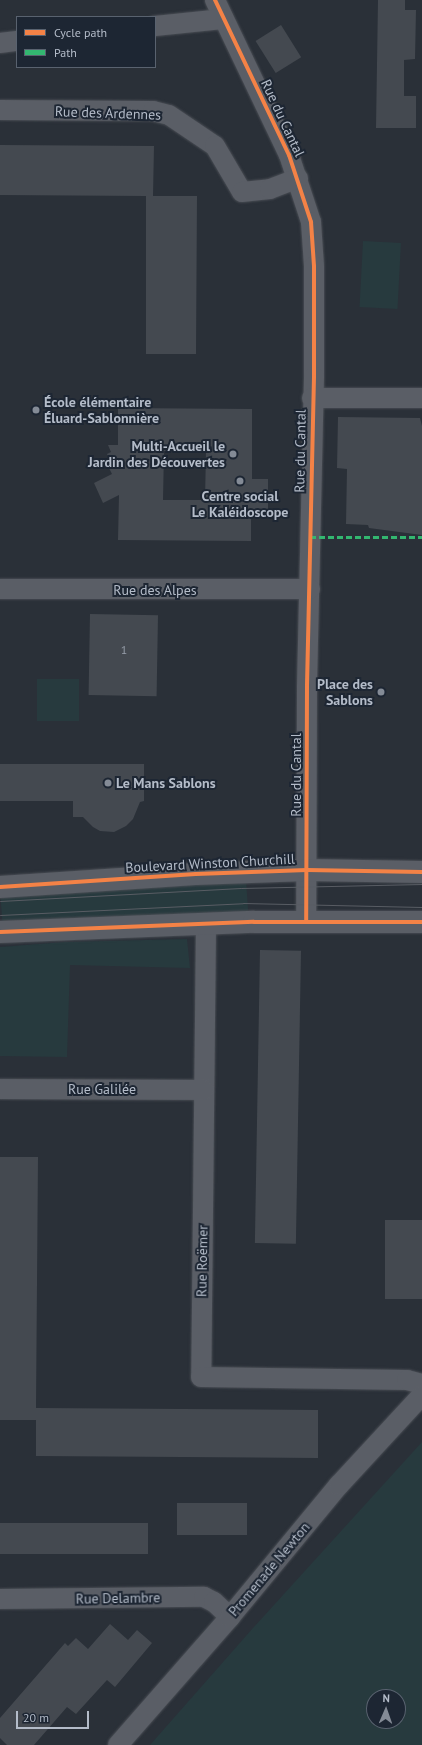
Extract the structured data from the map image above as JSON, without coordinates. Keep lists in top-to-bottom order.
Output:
{
  "streets": {
    "street": [
      "Rue des Ardennes",
      "Rue du Cantal",
      "Rue des Alpes",
      "Boulevard Winston Churchill",
      "Rue Galilée",
      "Rue Roëmer",
      "Promenade Newton",
      "Rue Delambre"
    ]
  },
  "crossings": [
    ["Rue des Ardennes", "Rue du Cantal"],
    ["Rue du Cantal", "Rue des Alpes"],
    ["Rue du Cantal", "Boulevard Winston Churchill"],
    ["Rue Galilée", "Rue Roëmer"],
    ["Promenade Newton", "Rue Delambre"]
  ],
  "places": [
    "École élémentaire Éluard-Sablonnière",
    "Multi-Accueil le Jardin des Découvertes",
    "Centre social Le Kaléidoscope",
    "Place des Sablons",
    "Le Mans Sablons"
  ],
  "house_numbers": ["1"],
  "legend": ["Cycle path", "Path"],
  "scale_bar": "20 m",
  "north": "top"
}
